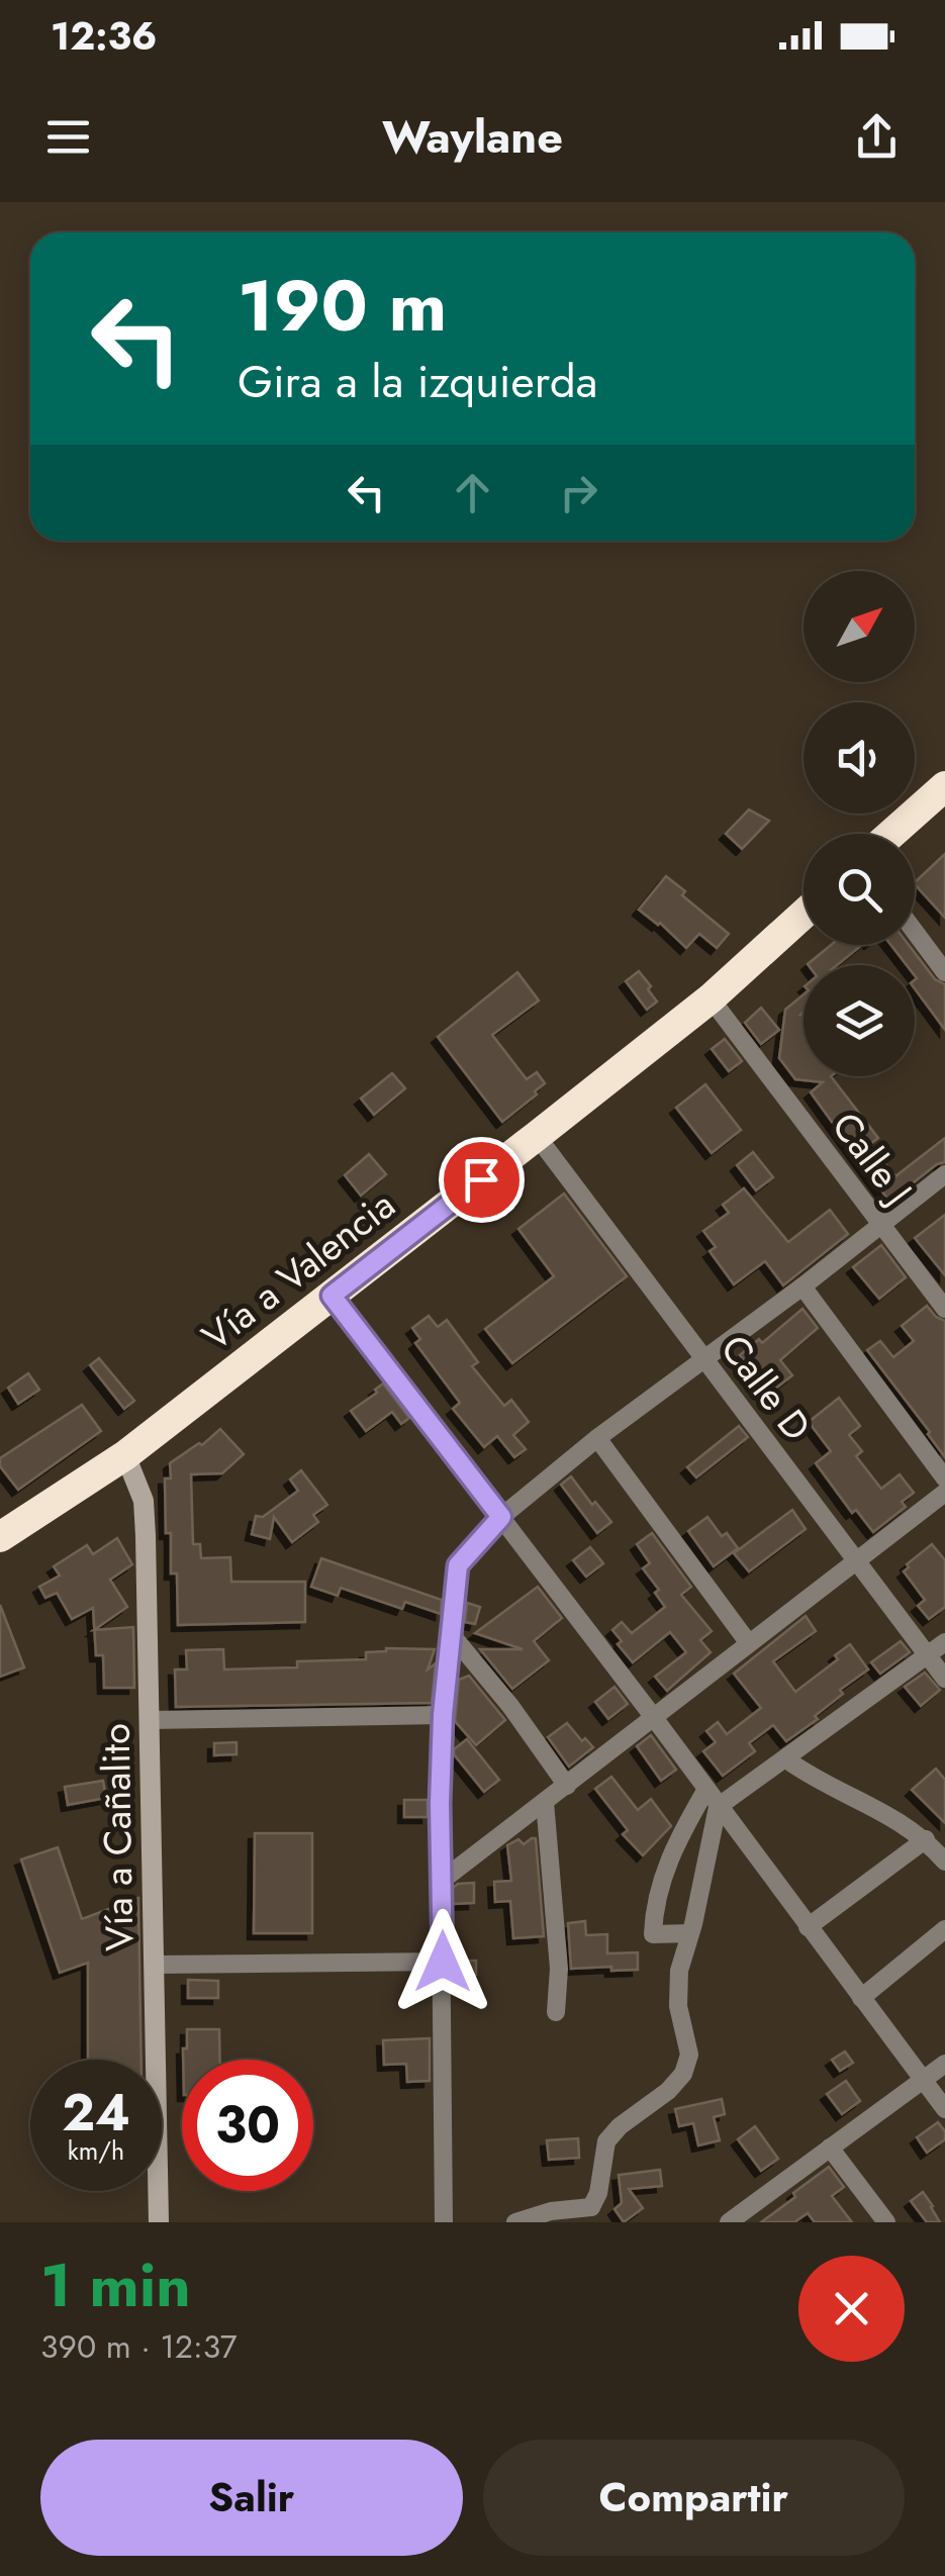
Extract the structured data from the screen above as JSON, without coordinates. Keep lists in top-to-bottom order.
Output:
{
  "streets": {
    "highway": ["Vía a Valencia"],
    "main road": ["Vía a Cañalito"],
    "street": ["Calle J", "Calle D"]
  },
  "crossings": [
    ["Calle J", "Vía a Valencia"],
    ["Vía a Valencia", "Calle D"],
    ["Vía a Valencia", "Vía a Cañalito"]
  ],
  "north": "top right",
  "page": {
    "status": "12:36",
    "header": "Waylane",
    "turn": ["190 m", "Gira a la izquierda"],
    "speed": "24 km/h",
    "limit": "30",
    "heading": ["1 min", "390 m · 12:37"],
    "buttons": ["Salir", "Compartir"]
  }
}
